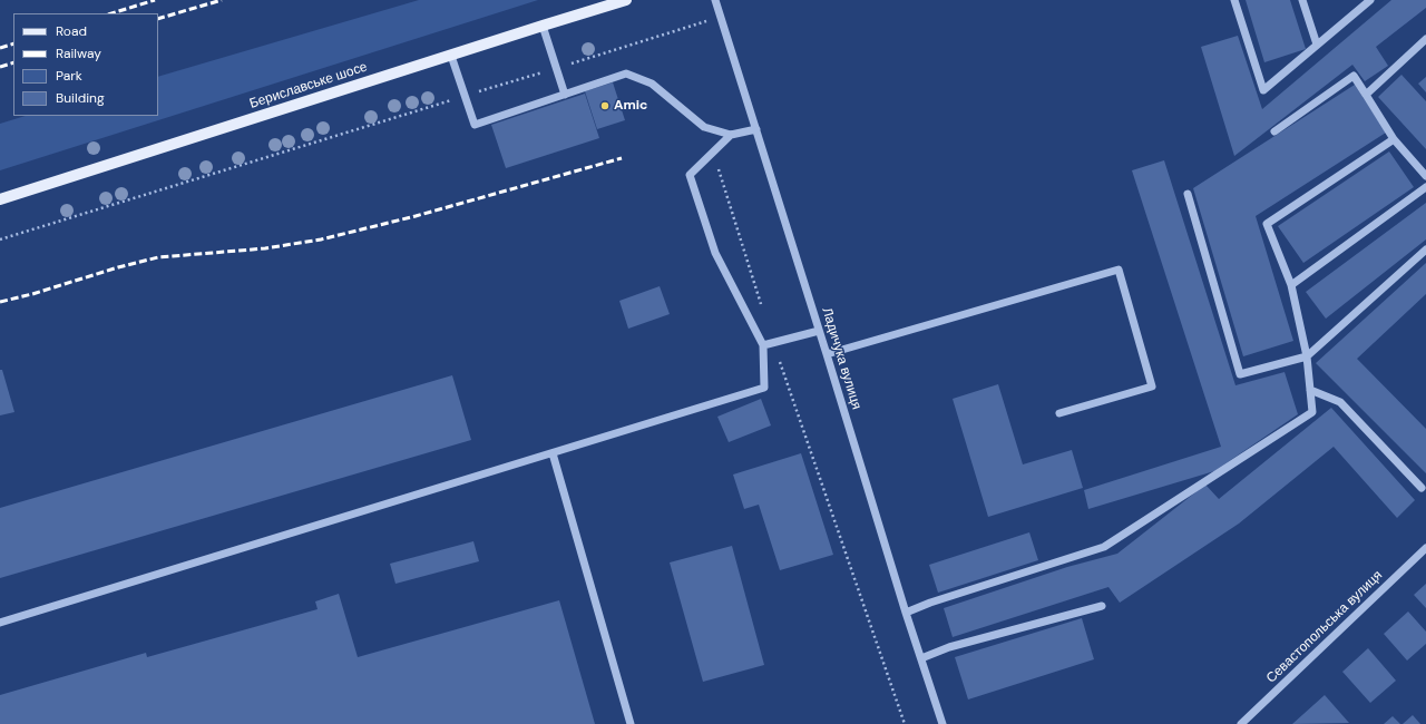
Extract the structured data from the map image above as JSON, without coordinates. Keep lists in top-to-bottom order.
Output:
{
  "streets": {
    "main road": ["Бериславське шосе"],
    "street": ["Ладичука вулиця", "Севастопольська вулиця"]
  },
  "places": ["Amic"],
  "legend": [
    "Road",
    "Railway",
    "Park",
    "Building"
  ]
}
